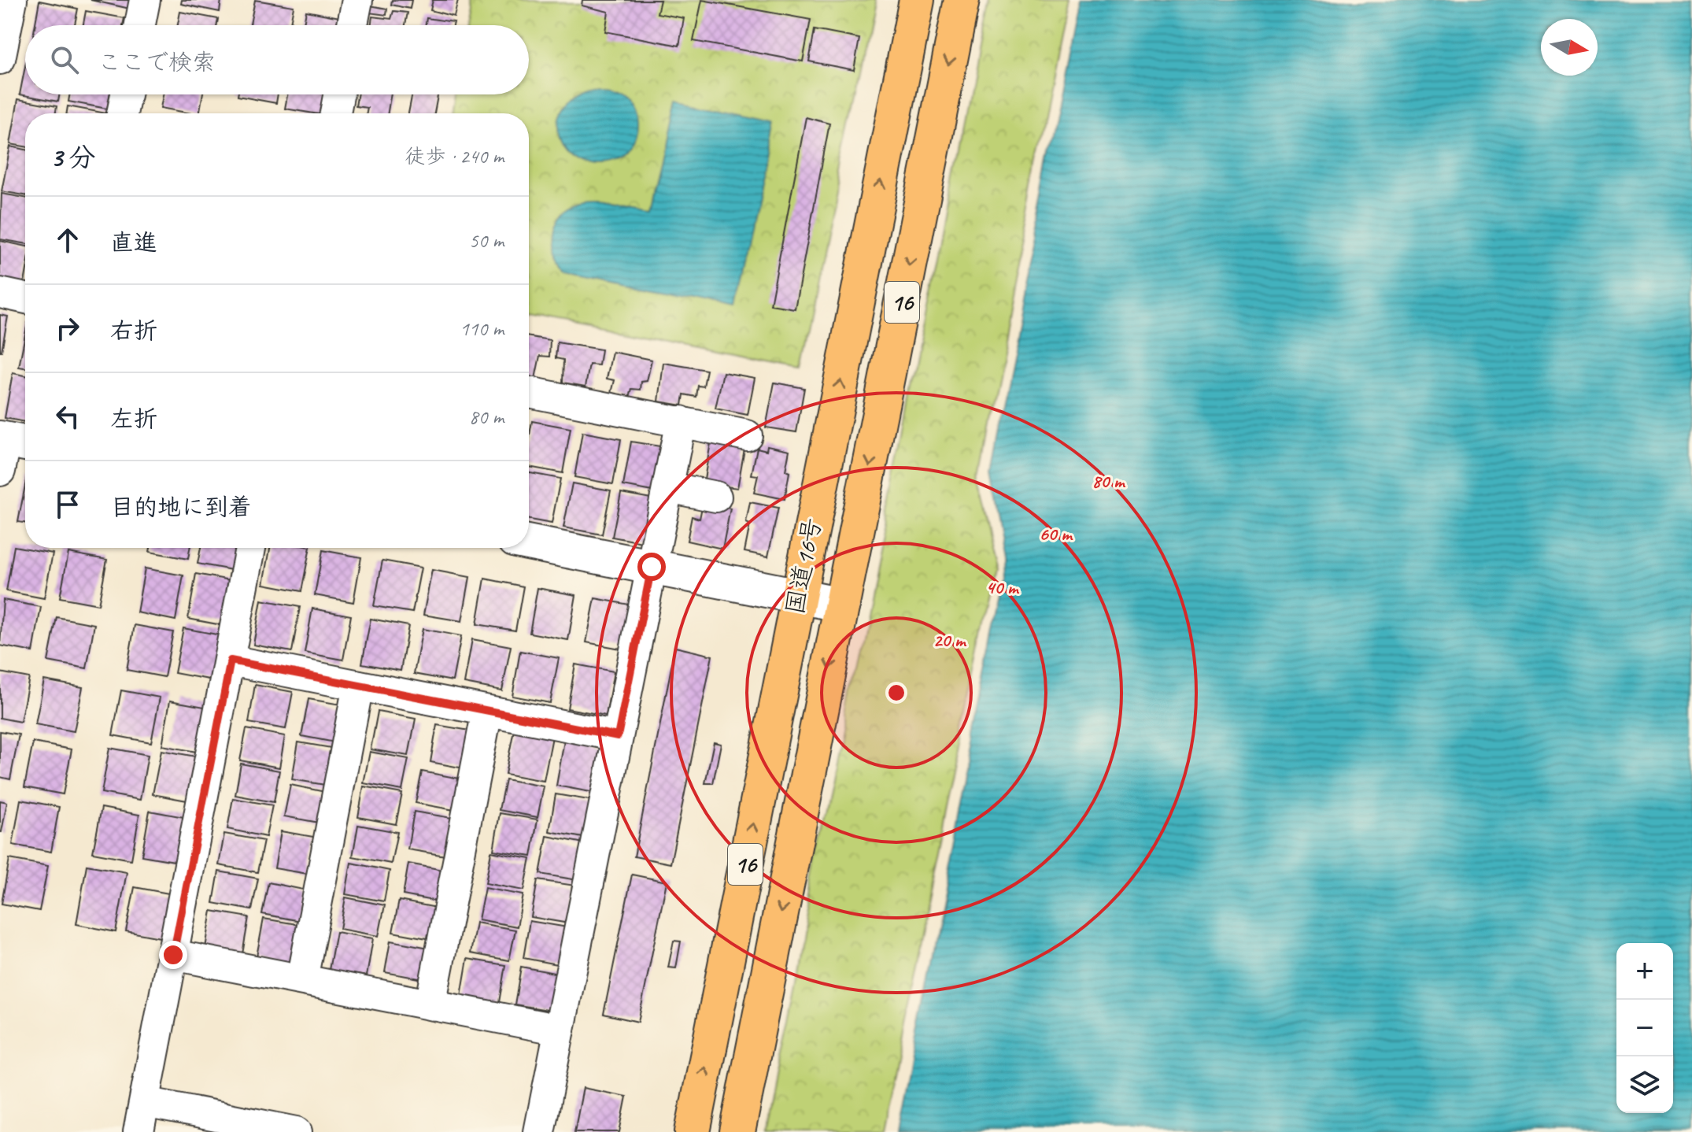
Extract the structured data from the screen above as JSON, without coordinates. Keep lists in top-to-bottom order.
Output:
{
  "streets": {
    "highway": ["16", "国道16号"]
  },
  "north": "right",
  "page": {
    "search": "ここで検索",
    "heading": ["3 分", "徒歩 · 240 m"],
    "list": [
      ["直進", "50 m"],
      ["右折", "110 m"],
      ["左折", "80 m"],
      "目的地に到着"
    ],
    "map_buttons": ["+", "−"]
  },
  "rings": [
    "80 m",
    "60 m",
    "40 m",
    "20 m"
  ]
}
